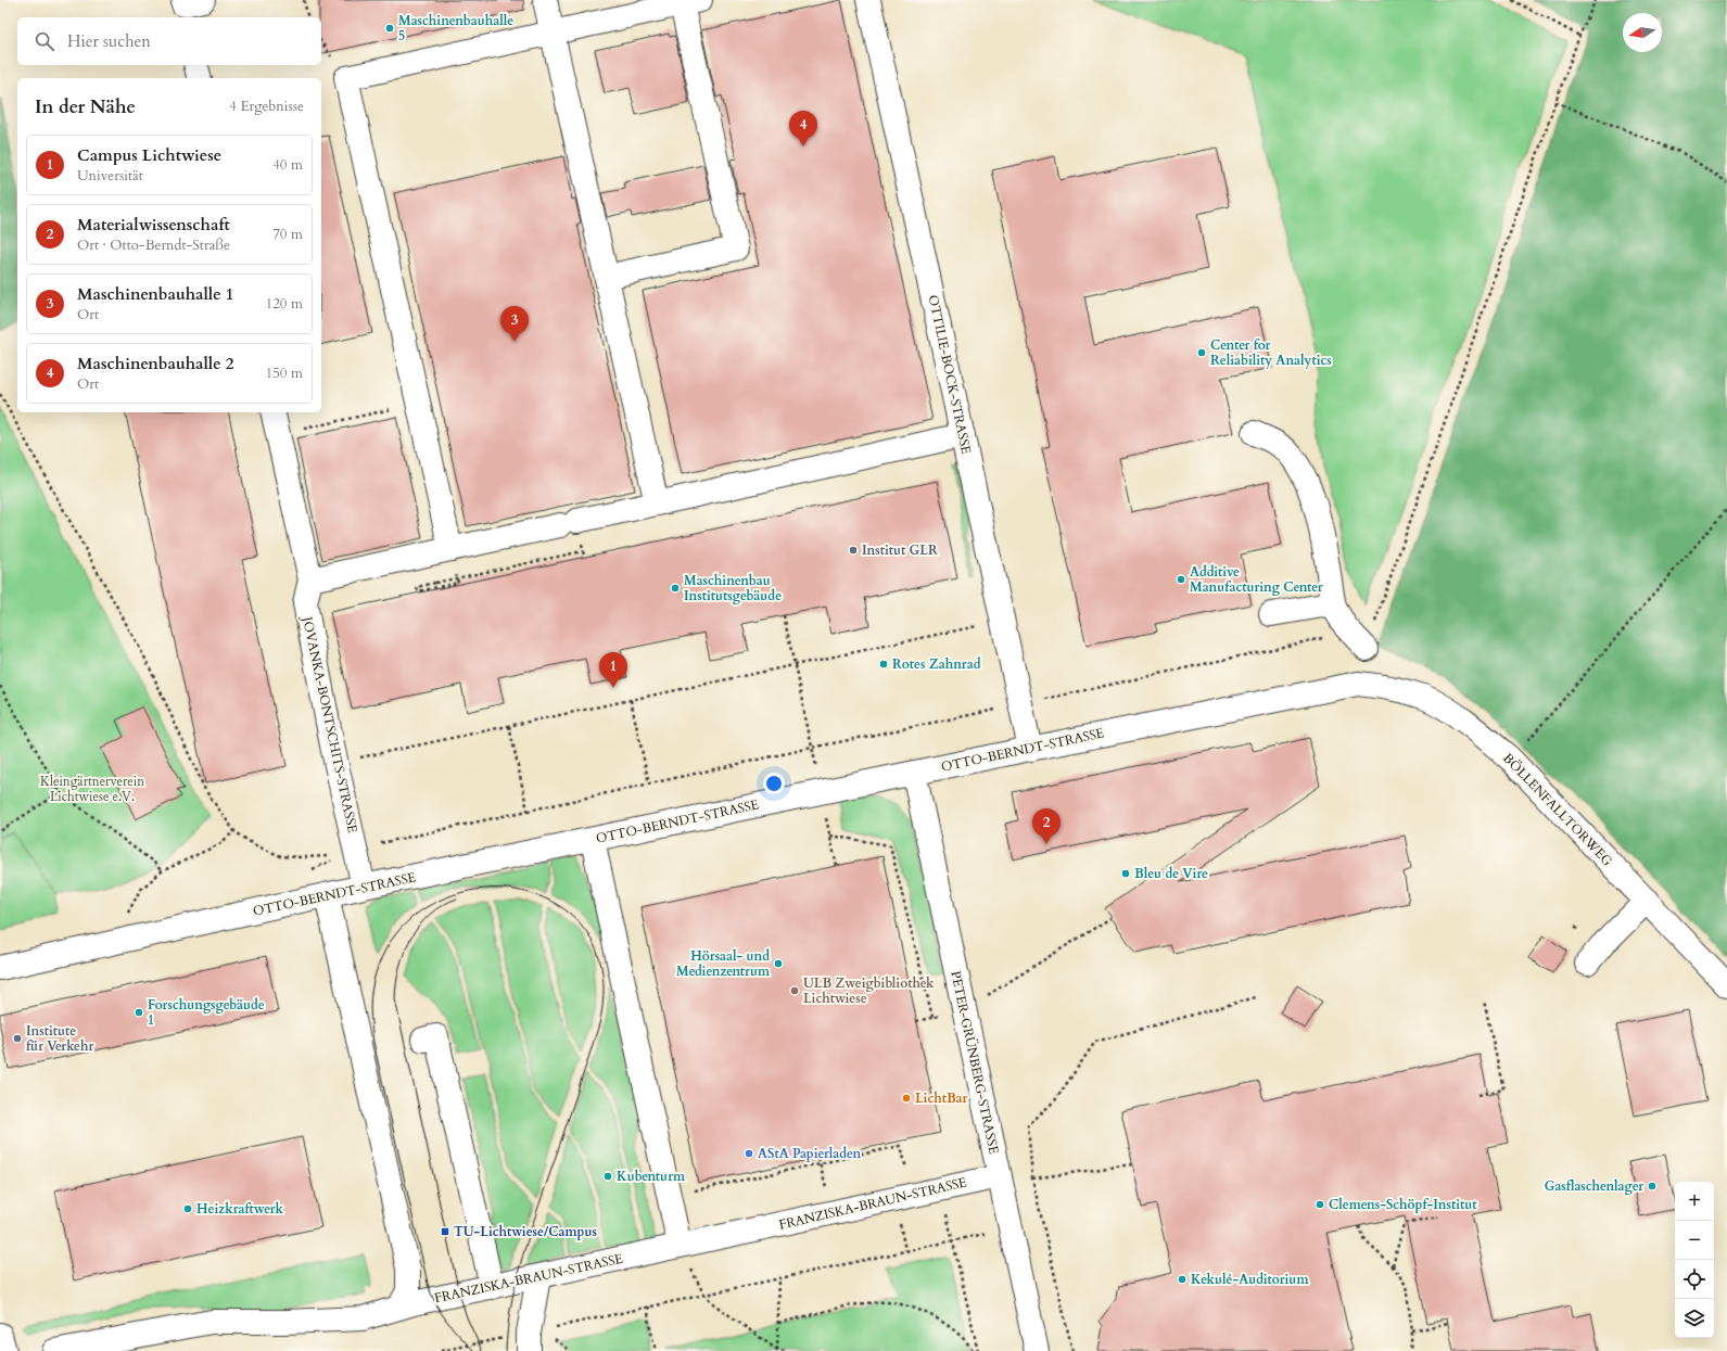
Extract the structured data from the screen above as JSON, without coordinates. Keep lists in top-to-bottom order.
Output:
{
  "streets": {
    "street": [
      "OTTILIE-BOCK-STRASSE",
      "JOVANKA-BONTSCHITS-STRASSE",
      "OTTO-BERNDT-STRASSE",
      "BÖLLENFALLTORWEG",
      "PETER-GRÜNBERG-STRASSE",
      "FRANZISKA-BRAUN-STRASSE"
    ]
  },
  "crossings": [
    ["OTTILIE-BOCK-STRASSE", "OTTO-BERNDT-STRASSE"],
    ["JOVANKA-BONTSCHITS-STRASSE", "OTTO-BERNDT-STRASSE"],
    ["OTTO-BERNDT-STRASSE", "BÖLLENFALLTORWEG"],
    ["OTTO-BERNDT-STRASSE", "PETER-GRÜNBERG-STRASSE"],
    ["PETER-GRÜNBERG-STRASSE", "FRANZISKA-BRAUN-STRASSE"]
  ],
  "parks": ["Kleingärtnerverein Lichtwiese e.V."],
  "places": {
    "other": [
      "Maschinenbauhalle 5",
      "Center for Reliability Analytics",
      "Institut GLR",
      "Additive Manufacturing Center",
      "Maschinenbau Institutsgebäude",
      "Rotes Zahnrad",
      "Bleu de Vire",
      "Hörsaal- und Medienzentrum",
      "ULB Zweigbibliothek Lichtwiese",
      "Forschungsgebäude 1",
      "Institute für Verkehr",
      "LichtBar",
      "AStA Papierladen",
      "Kubenturm",
      "Gasflaschenlager",
      "Clemens-Schöpf-Institut",
      "Heizkraftwerk",
      "Kekulé-Auditorium"
    ],
    "transit": ["TU-Lichtwiese/Campus"]
  },
  "north": "left",
  "page": {
    "search": "Hier suchen",
    "heading": ["In der Nähe", "4 Ergebnisse"],
    "pins": [
      "4",
      "3",
      "1",
      "2"
    ],
    "list": [
      {
        "mark": "1",
        "name": "Campus Lichtwiese",
        "note": "Universität",
        "value": "40 m"
      },
      {
        "mark": "2",
        "name": "Materialwissenschaft",
        "note": "Ort · Otto-Berndt-Straße",
        "value": "70 m"
      },
      {
        "mark": "3",
        "name": "Maschinenbauhalle 1",
        "note": "Ort",
        "value": "120 m"
      },
      {
        "mark": "4",
        "name": "Maschinenbauhalle 2",
        "note": "Ort",
        "value": "150 m"
      }
    ],
    "map_buttons": ["+", "−"]
  }
}
